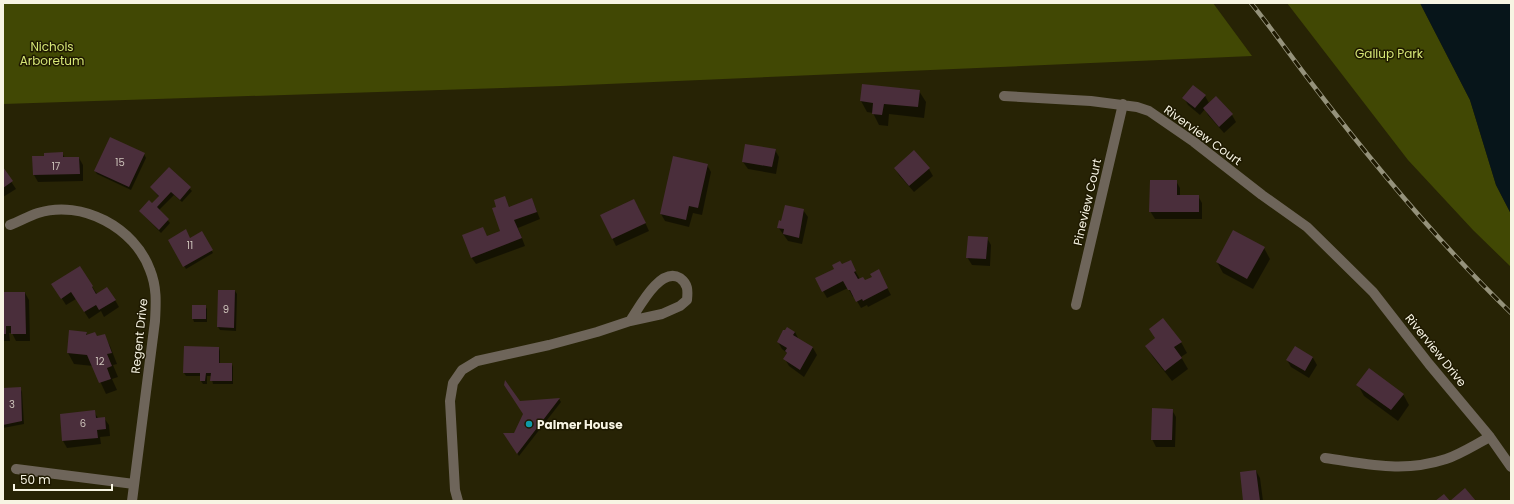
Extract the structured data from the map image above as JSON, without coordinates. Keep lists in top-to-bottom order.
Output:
{
  "streets": {
    "street": [
      "Riverview Court",
      "Pineview Court",
      "Regent Drive",
      "Riverview Drive"
    ]
  },
  "crossings": [
    ["Riverview Court", "Pineview Court"],
    ["Riverview Court", "Riverview Drive"]
  ],
  "parks": ["Nichols Arboretum", "Gallup Park"],
  "places": ["Palmer House"],
  "house_numbers": [
    "15",
    "17",
    "11",
    "9",
    "12",
    "3",
    "6"
  ],
  "scale_bar": "50 m"
}
